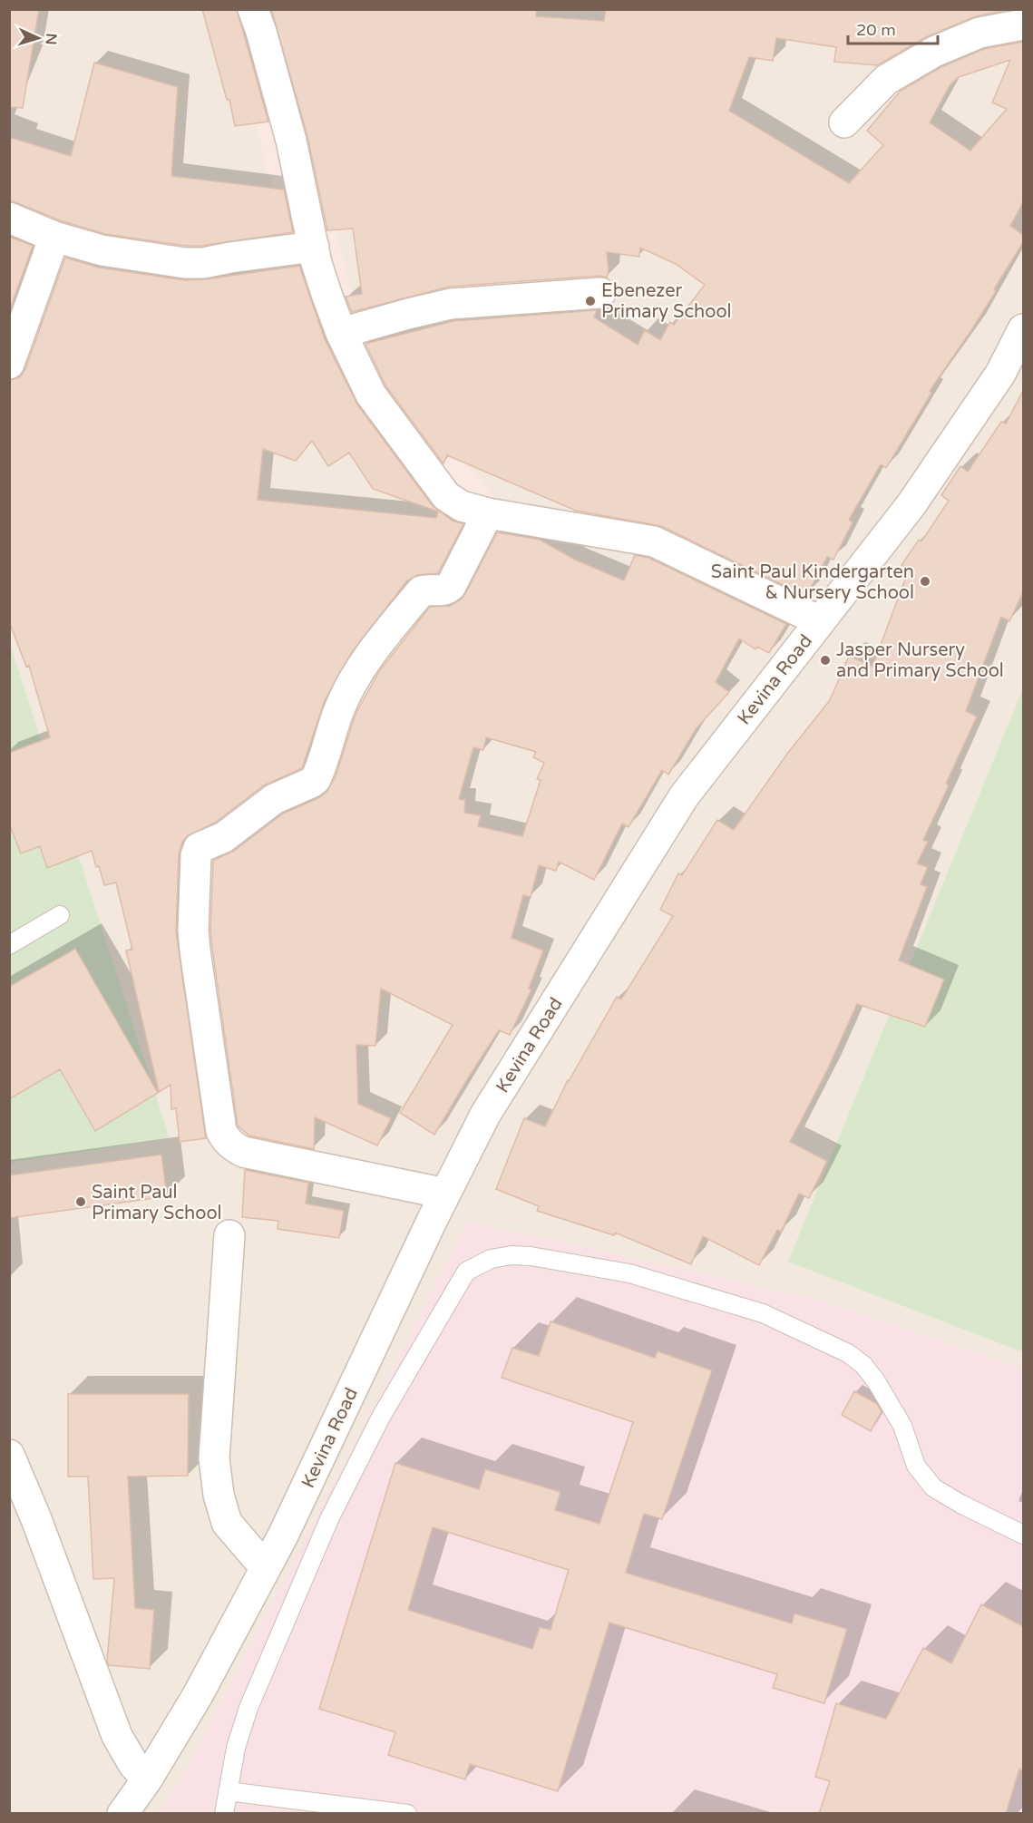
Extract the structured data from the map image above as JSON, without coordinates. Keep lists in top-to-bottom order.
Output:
{
  "streets": {
    "street": ["Kevina Road"]
  },
  "places": [
    "Ebenezer Primary School",
    "Saint Paul Kindergarten & Nursery School",
    "Jasper Nursery and Primary School",
    "Saint Paul Primary School"
  ],
  "scale_bar": "20 m",
  "north": "right"
}
